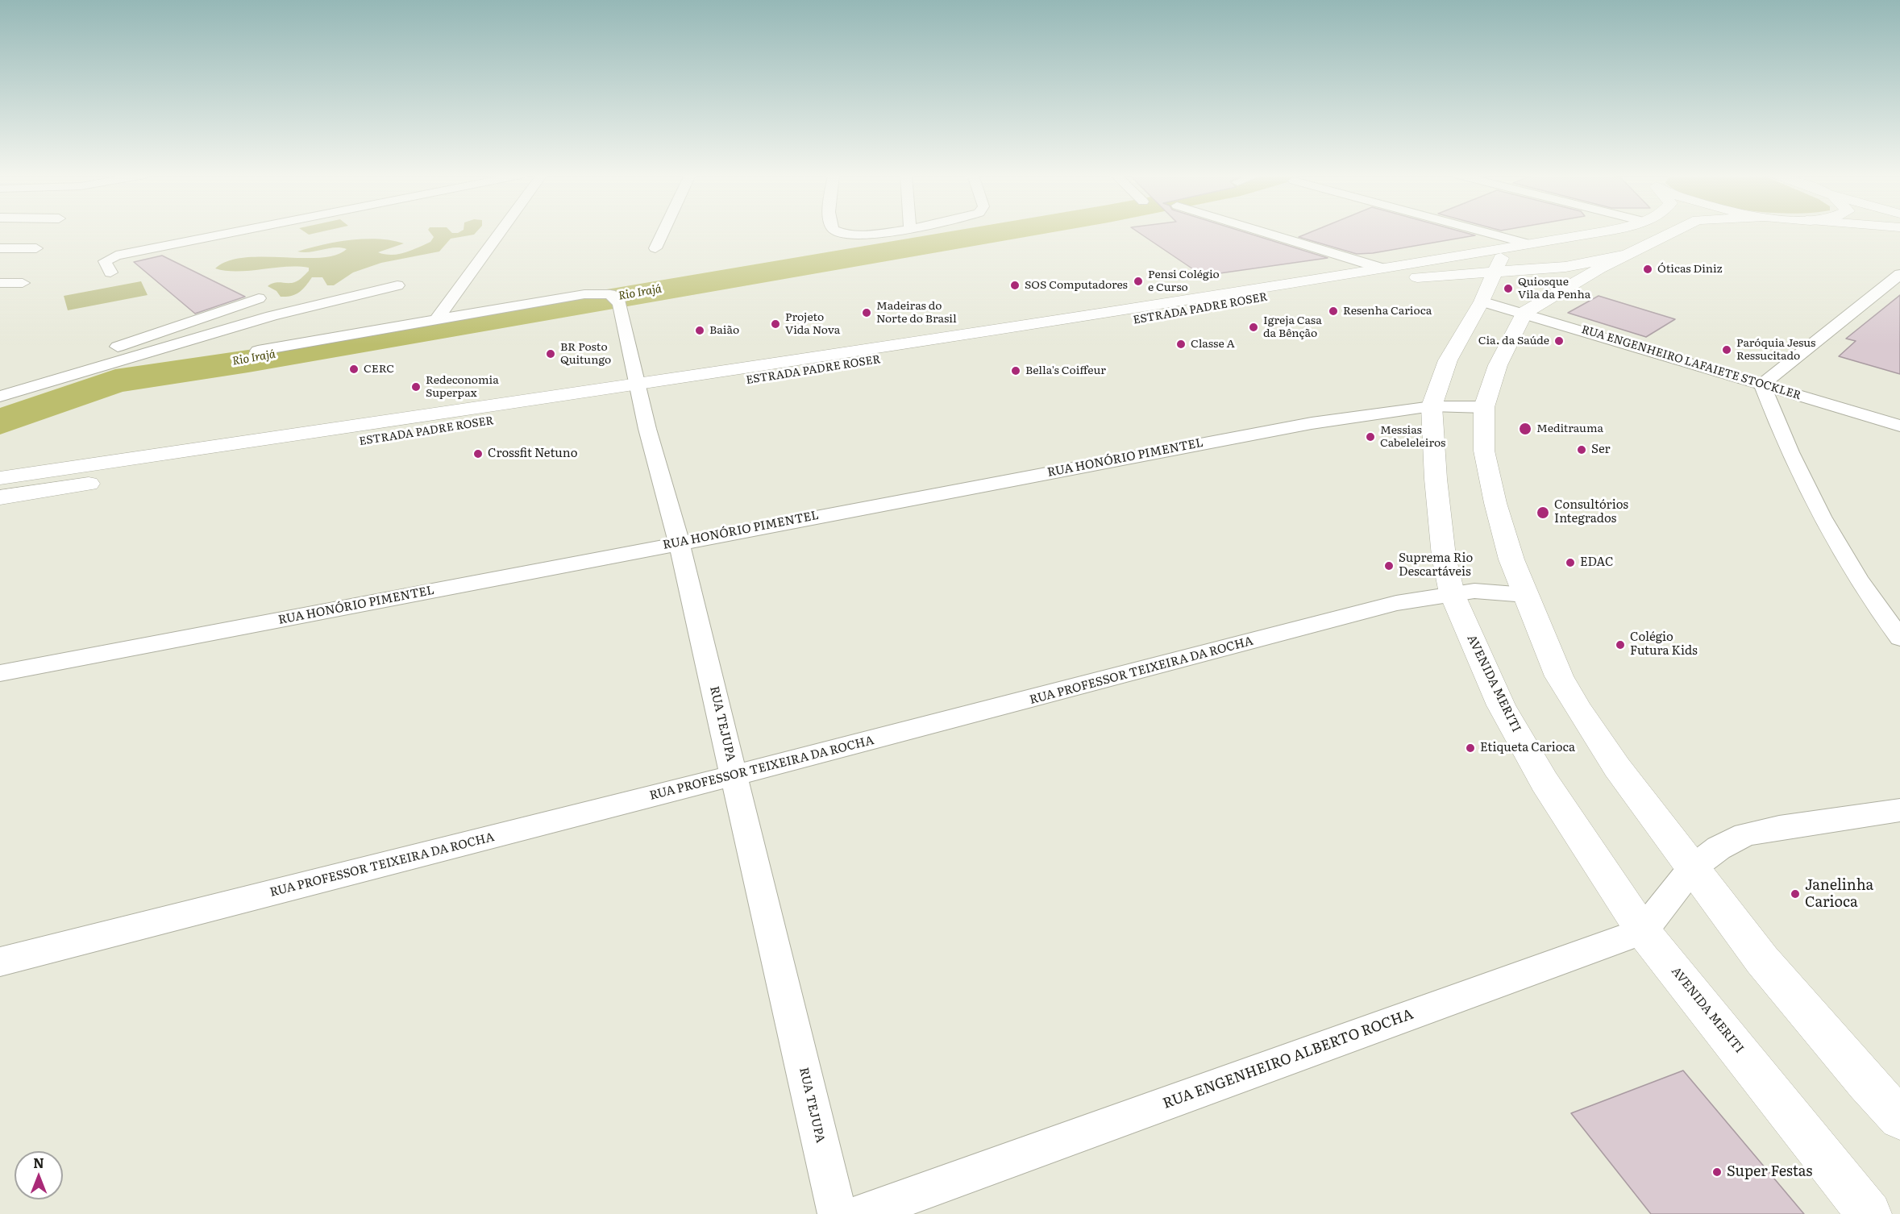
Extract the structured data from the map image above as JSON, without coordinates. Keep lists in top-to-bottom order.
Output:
{
  "streets": {
    "main road": ["ESTRADA PADRE ROSER", "AVENIDA MERITI"],
    "street": [
      "RUA ENGENHEIRO LAFAIETE STOCKLER",
      "RUA HONÓRIO PIMENTEL",
      "RUA PROFESSOR TEIXEIRA DA ROCHA",
      "RUA TEJUPA",
      "RUA ENGENHEIRO ALBERTO ROCHA"
    ]
  },
  "crossings": [
    ["ESTRADA PADRE ROSER", "AVENIDA MERITI"],
    ["ESTRADA PADRE ROSER", "RUA TEJUPA"],
    ["RUA ENGENHEIRO LAFAIETE STOCKLER", "AVENIDA MERITI"],
    ["RUA HONÓRIO PIMENTEL", "AVENIDA MERITI"],
    ["RUA HONÓRIO PIMENTEL", "RUA TEJUPA"],
    ["RUA PROFESSOR TEIXEIRA DA ROCHA", "AVENIDA MERITI"],
    ["RUA PROFESSOR TEIXEIRA DA ROCHA", "RUA TEJUPA"],
    ["AVENIDA MERITI", "RUA ENGENHEIRO ALBERTO ROCHA"]
  ],
  "water": ["Rio Irajá"],
  "places": [
    "Óticas Diniz",
    "Pensi Colégio e Curso",
    "SOS Computadores",
    "Quiosque Vila da Penha",
    "Resenha Carioca",
    "Madeiras do Norte do Brasil",
    "Projeto Vida Nova",
    "Igreja Casa da Bênção",
    "Baião",
    "Cia. da Saúde",
    "Classe A",
    "Paróquia Jesus Ressucitado",
    "BR Posto Quitungo",
    "CERC",
    "Bella's Coiffeur",
    "Redeconomia Superpax",
    "Meditrauma",
    "Messias Cabeleleiros",
    "Ser",
    "Crossfit Netuno",
    "Consultórios Integrados",
    "EDAC",
    "Suprema Rio Descartáveis",
    "Colégio Futura Kids",
    "Etiqueta Carioca",
    "Janelinha Carioca",
    "Super Festas"
  ],
  "north": "top"
}
